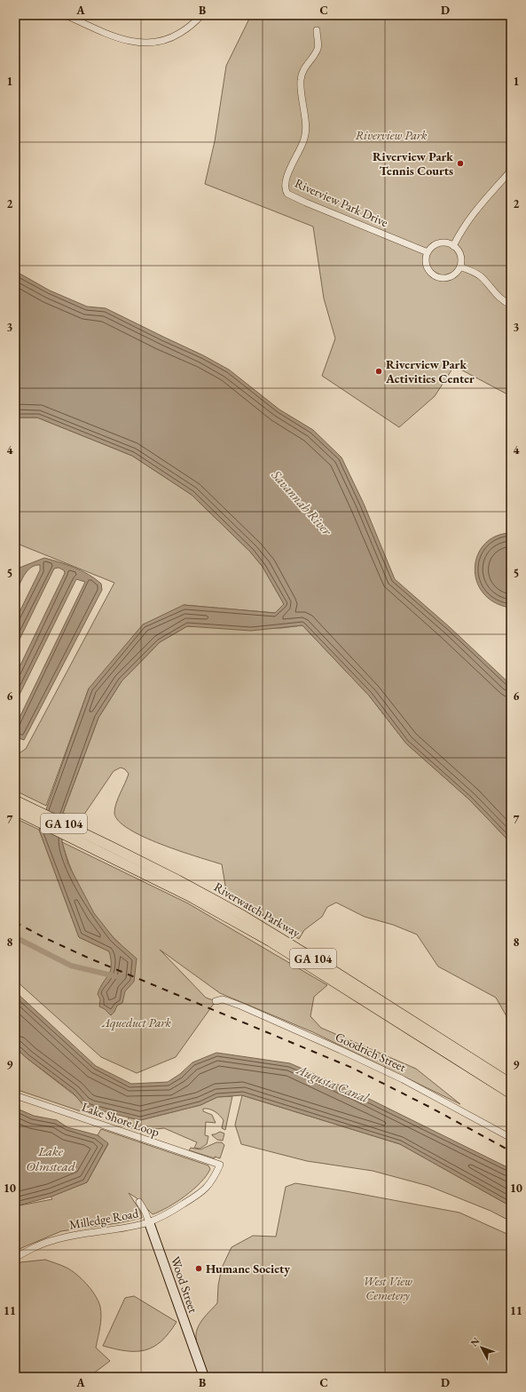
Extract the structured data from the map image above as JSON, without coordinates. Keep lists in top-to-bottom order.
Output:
{
  "streets": {
    "main road": ["GA 104", "Riverwatch Parkway"],
    "street": [
      "Riverview Park Drive",
      "Goodrich Street",
      "Lake Shore Loop",
      "Milledge Road",
      "Wood Street"
    ]
  },
  "crossings": [
    ["Lake Shore Loop", "Milledge Road"],
    ["Milledge Road", "Wood Street"]
  ],
  "water": ["Savannah River", "Augusta Canal", "Lake Olmstead"],
  "parks": ["Riverview Park", "Aqueduct Park", "West View Cemetery"],
  "places": ["Riverview Park Tennis Courts", "Riverview Park Activities Center", "Humane Society"],
  "north": "top left",
  "grid": {
    "columns": [
      "A",
      "B",
      "C",
      "D"
    ],
    "rows": [
      "1",
      "2",
      "3",
      "4",
      "5",
      "6",
      "7",
      "8",
      "9",
      "10",
      "11"
    ]
  }
}
